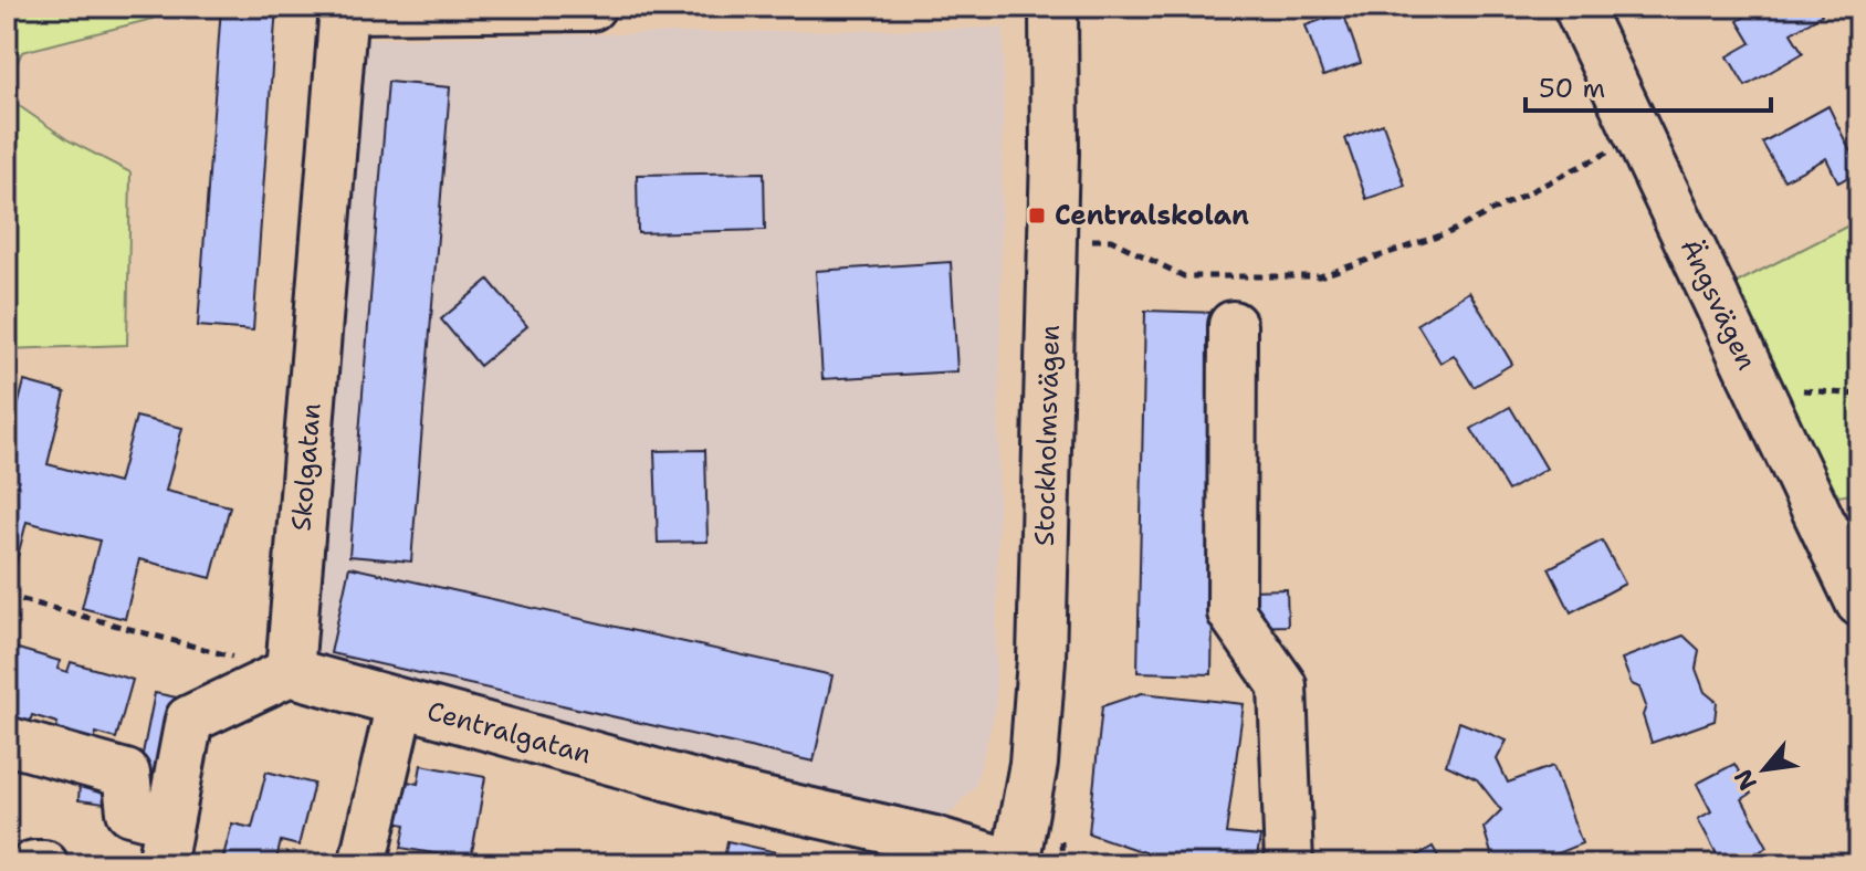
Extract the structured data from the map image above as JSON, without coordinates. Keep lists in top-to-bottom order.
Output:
{
  "streets": {
    "street": [
      "Ängsvägen",
      "Stockholmsvägen",
      "Skolgatan",
      "Centralgatan"
    ]
  },
  "crossings": [
    ["Stockholmsvägen", "Centralgatan"],
    ["Skolgatan", "Centralgatan"]
  ],
  "places": {
    "transit": ["Centralskolan"]
  },
  "scale_bar": "50 m",
  "north": "bottom left"
}
